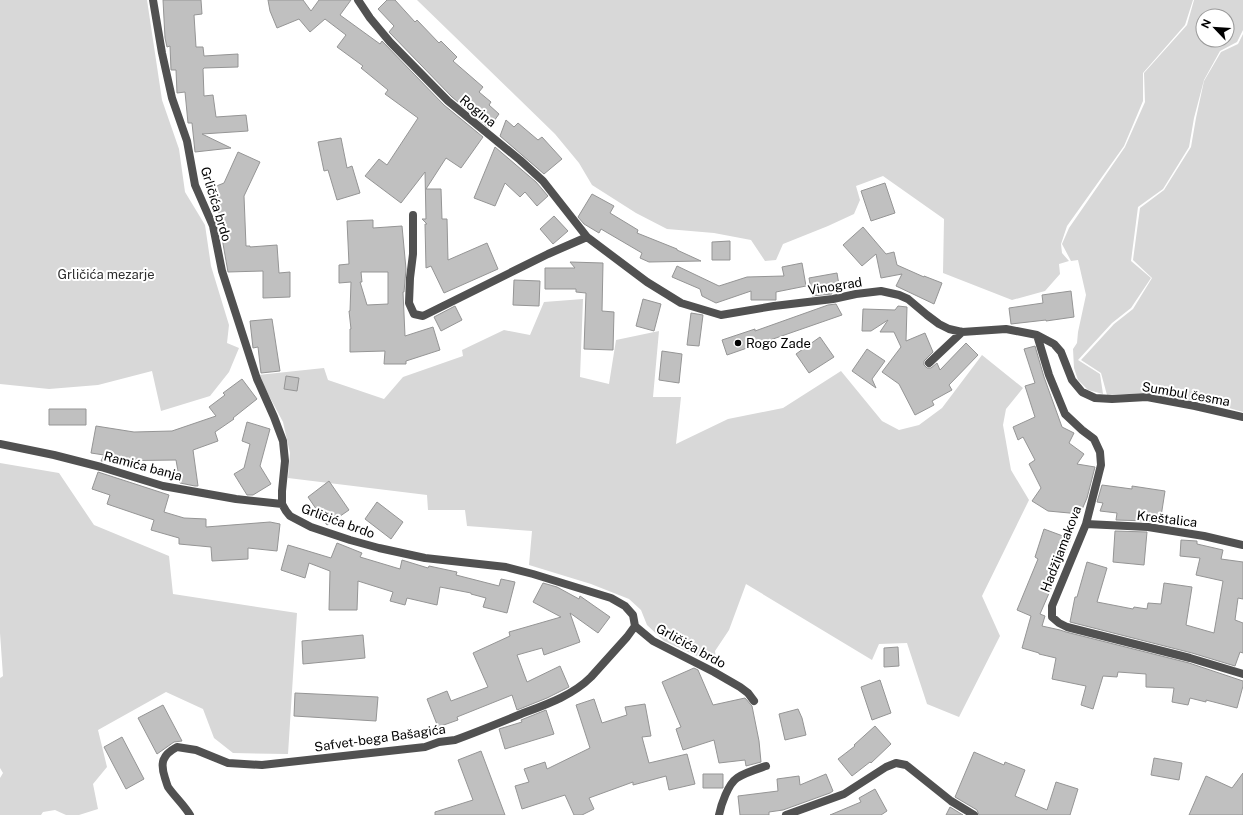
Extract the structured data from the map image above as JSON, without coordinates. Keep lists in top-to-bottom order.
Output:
{
  "streets": {
    "street": [
      "Rogina",
      "Grličića brdo",
      "Vinograd",
      "Sumbul česma",
      "Ramića banja",
      "Kreštalica",
      "Hadžijamakova",
      "Safvet-bega Bašagića"
    ]
  },
  "crossings": [
    ["Rogina", "Vinograd"],
    ["Grličića brdo", "Ramića banja"],
    ["Grličića brdo", "Safvet-bega Bašagića"],
    ["Vinograd", "Sumbul česma"],
    ["Vinograd", "Hadžijamakova"],
    ["Sumbul česma", "Hadžijamakova"],
    ["Kreštalica", "Hadžijamakova"]
  ],
  "parks": ["Grličića mezarje"],
  "places": ["Rogo Zade"],
  "north": "top left"
}
